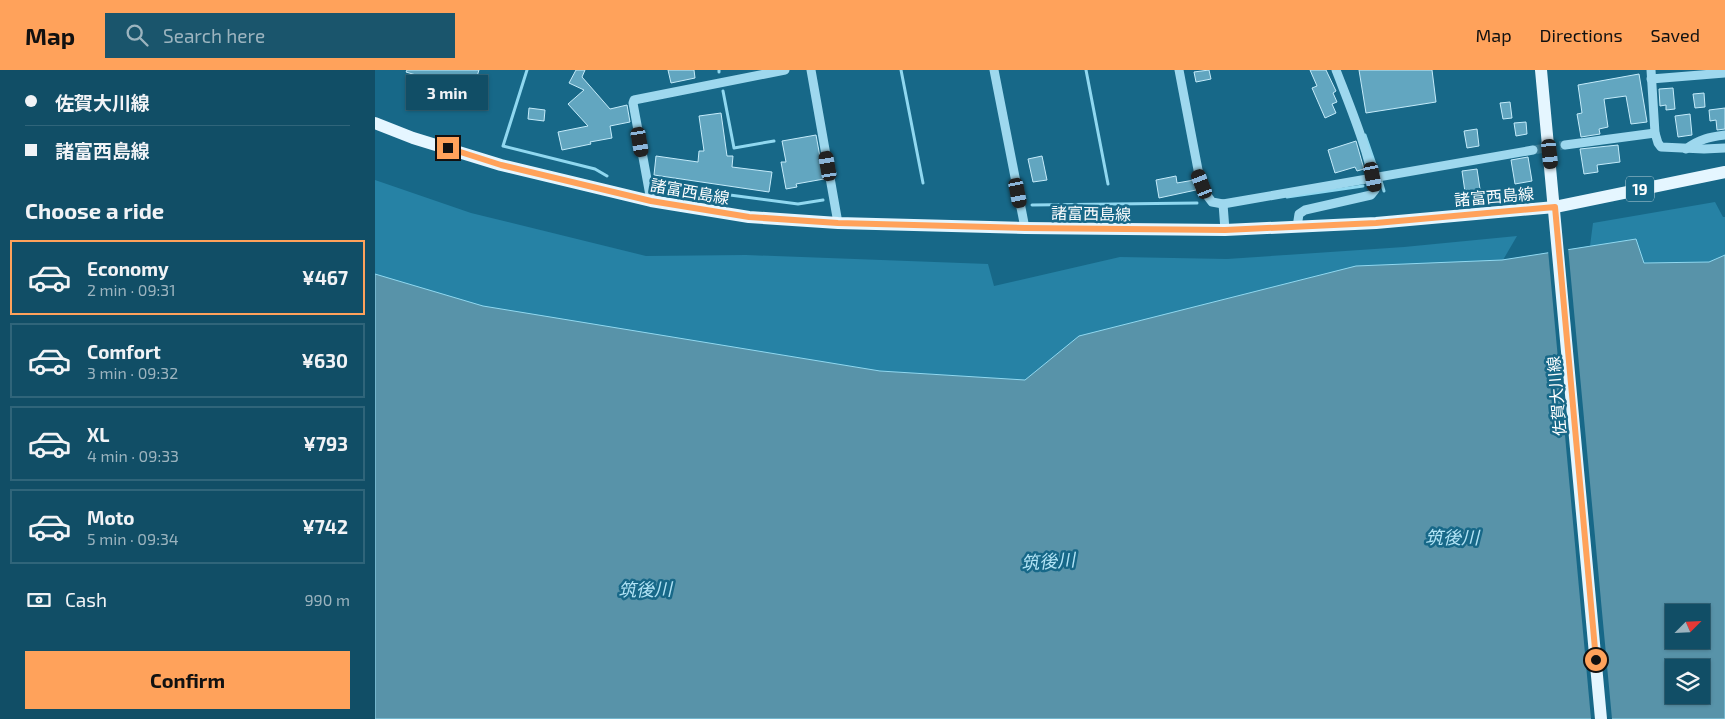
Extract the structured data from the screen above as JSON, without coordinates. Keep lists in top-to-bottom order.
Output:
{
  "streets": {
    "main road": ["19", "諸富西島線", "佐賀大川線"]
  },
  "crossings": [
    ["諸富西島線", "佐賀大川線"]
  ],
  "water": ["筑後川"],
  "north": "top right",
  "page": {
    "header": "Map",
    "search": "Search here",
    "nav": ["Map", "Directions", "Saved"],
    "banner": ["佐賀大川線", "諸富西島線"],
    "bubble": "3 min",
    "heading": "Choose a ride",
    "list": [
      {
        "name": "Economy",
        "note": "2 min · 09:31",
        "value": "¥467"
      },
      {
        "name": "Comfort",
        "note": "3 min · 09:32",
        "value": "¥630"
      },
      {
        "name": "XL",
        "note": "4 min · 09:33",
        "value": "¥793"
      },
      {
        "name": "Moto",
        "note": "5 min · 09:34",
        "value": "¥742"
      }
    ],
    "pay": ["Cash", "990 m"],
    "buttons": "Confirm"
  }
}
